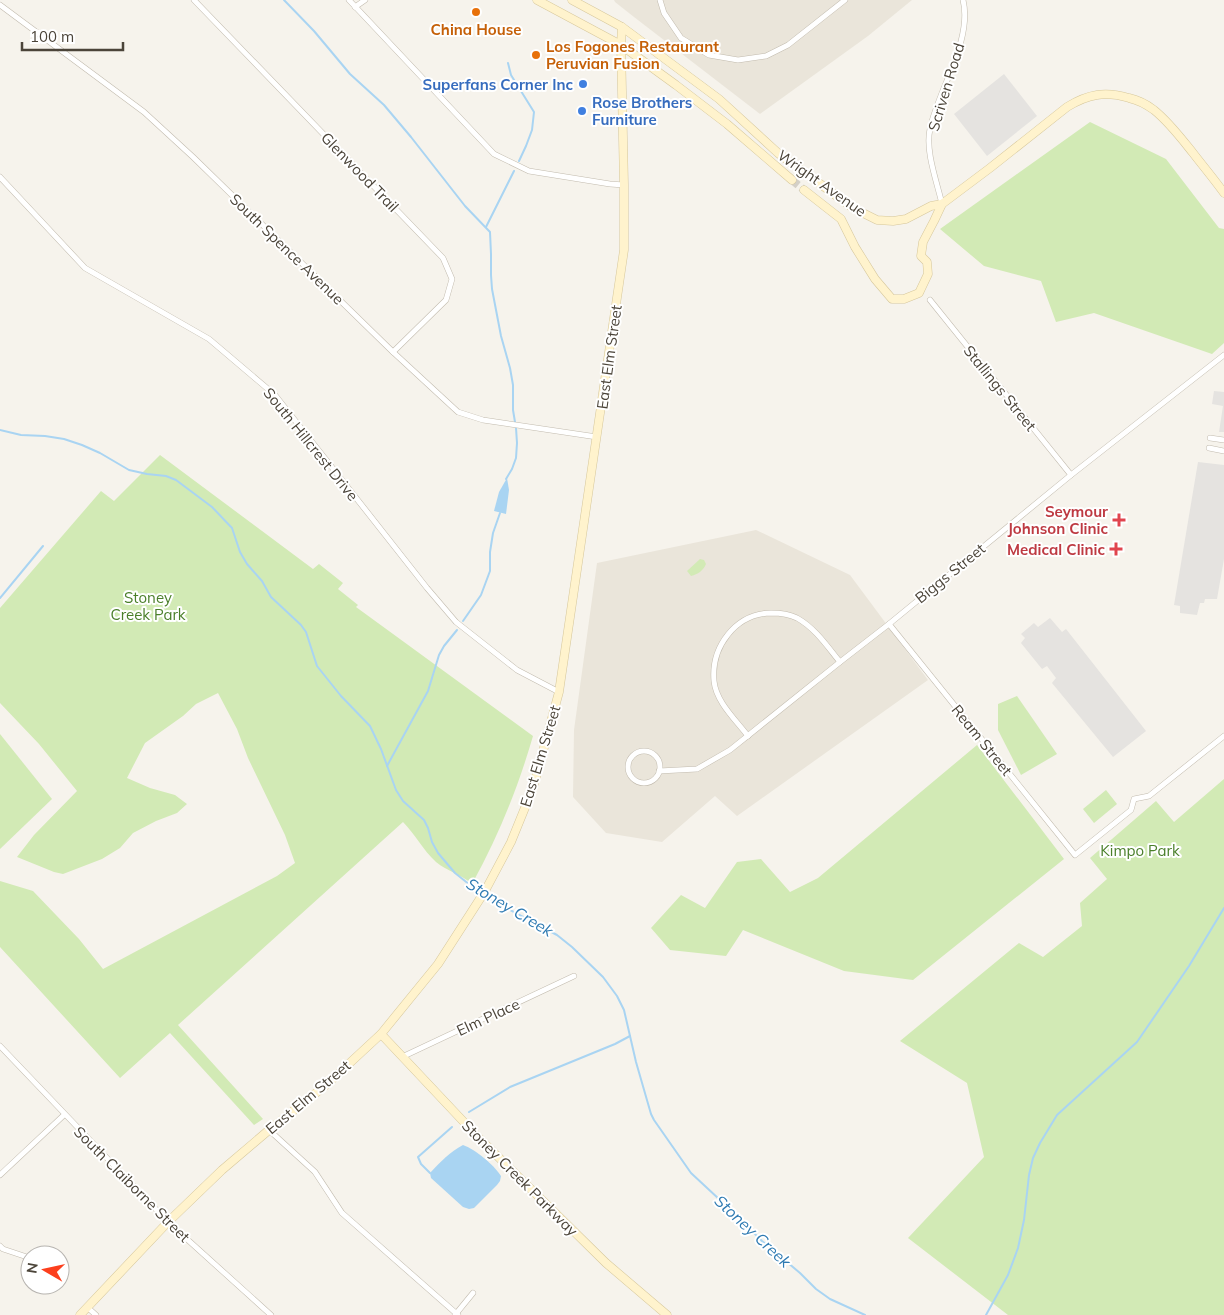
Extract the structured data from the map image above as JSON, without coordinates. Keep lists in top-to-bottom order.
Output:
{
  "streets": {
    "street": [
      "Scriven Road",
      "Glenwood Trail",
      "Wright Avenue",
      "South Spence Avenue",
      "East Elm Street",
      "Stallings Street",
      "South Hillcrest Drive",
      "Biggs Street",
      "Ream Street",
      "Elm Place",
      "Stoney Creek Parkway",
      "South Claiborne Street"
    ]
  },
  "crossings": [
    ["Scriven Road", "Wright Avenue"],
    ["Glenwood Trail", "South Spence Avenue"],
    ["Wright Avenue", "East Elm Street"],
    ["South Spence Avenue", "East Elm Street"],
    ["East Elm Street", "South Hillcrest Drive"],
    ["East Elm Street", "Stoney Creek Parkway"],
    ["East Elm Street", "South Claiborne Street"],
    ["Stallings Street", "Biggs Street"],
    ["Biggs Street", "Ream Street"],
    ["Elm Place", "Stoney Creek Parkway"]
  ],
  "water": ["Stoney Creek"],
  "parks": ["Stoney Creek Park", "Kimpo Park"],
  "places": {
    "other": [
      "China House",
      "Los Fogones Restaurant Peruvian Fusion",
      "Superfans Corner Inc",
      "Rose Brothers Furniture"
    ],
    "health": ["Seymour Johnson Clinic", "Medical Clinic"]
  },
  "scale_bar": "100 m",
  "north": "left"
}
